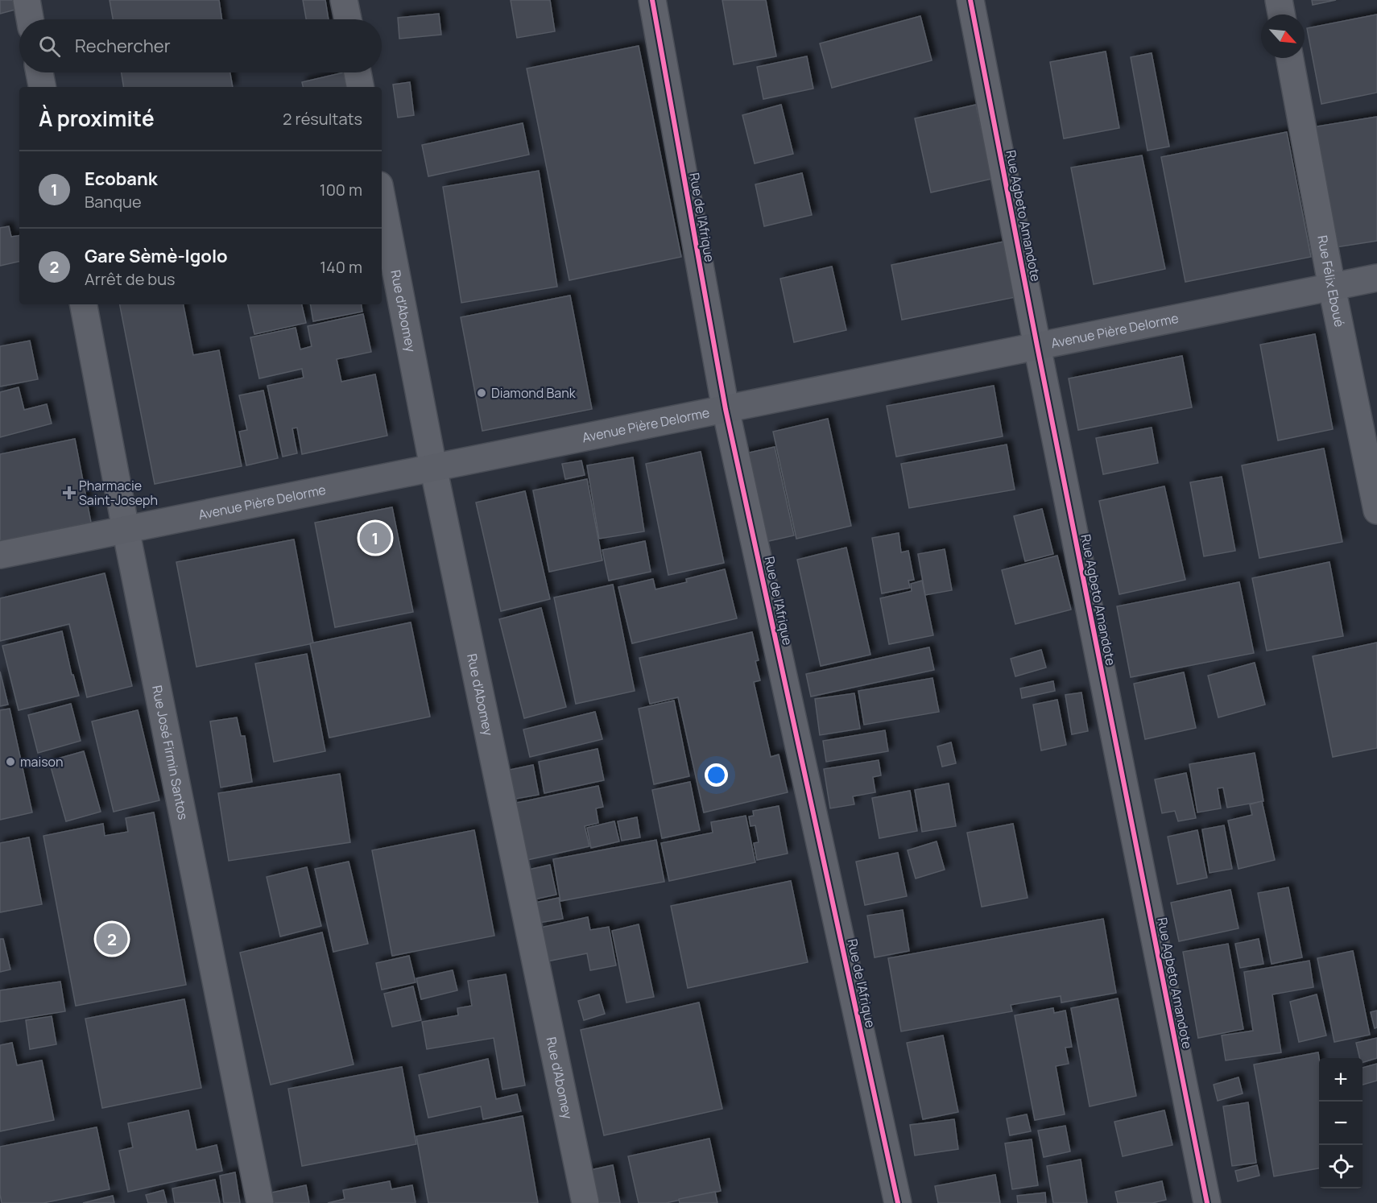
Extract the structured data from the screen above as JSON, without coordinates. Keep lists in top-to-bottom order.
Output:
{
  "streets": {
    "main road": ["Avenue Pière Delorme"],
    "street": [
      "Rue Agbeto Amandote",
      "Rue de l'Afrique",
      "Rue Félix Eboué",
      "Rue d'Abomey",
      "Rue José Firmin Santos"
    ]
  },
  "crossings": [
    ["Rue Agbeto Amandote", "Avenue Pière Delorme"],
    ["Rue de l'Afrique", "Avenue Pière Delorme"],
    ["Rue Félix Eboué", "Avenue Pière Delorme"],
    ["Rue d'Abomey", "Avenue Pière Delorme"],
    ["Avenue Pière Delorme", "Rue José Firmin Santos"]
  ],
  "places": {
    "other": ["Diamond Bank", "maison"],
    "health": ["Pharmacie Saint-Joseph"]
  },
  "north": "bottom right",
  "page": {
    "search": "Rechercher",
    "heading": ["À proximité", "2 résultats"],
    "list": [
      {
        "mark": "1",
        "name": "Ecobank",
        "note": "Banque",
        "value": "100 m"
      },
      {
        "mark": "2",
        "name": "Gare Sèmè-Igolo",
        "note": "Arrêt de bus",
        "value": "140 m"
      }
    ],
    "pins": ["1", "2"],
    "map_buttons": ["+", "−"]
  }
}
